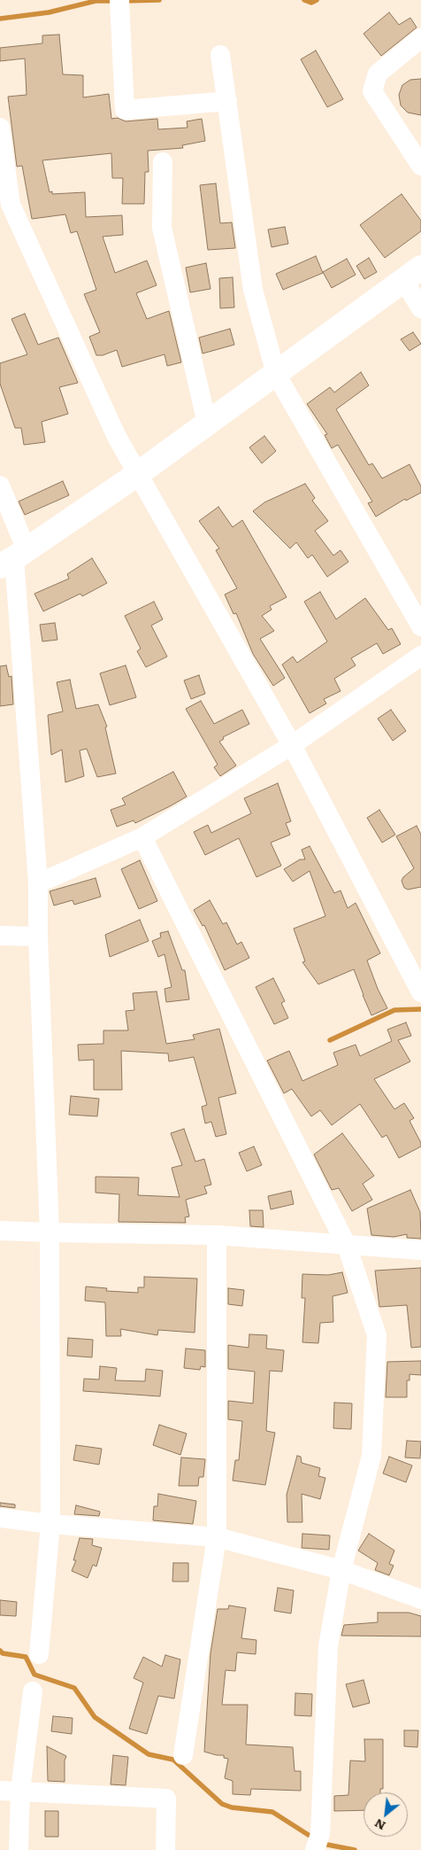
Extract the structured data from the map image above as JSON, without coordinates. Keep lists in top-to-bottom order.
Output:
{
  "north": "bottom left"
}
